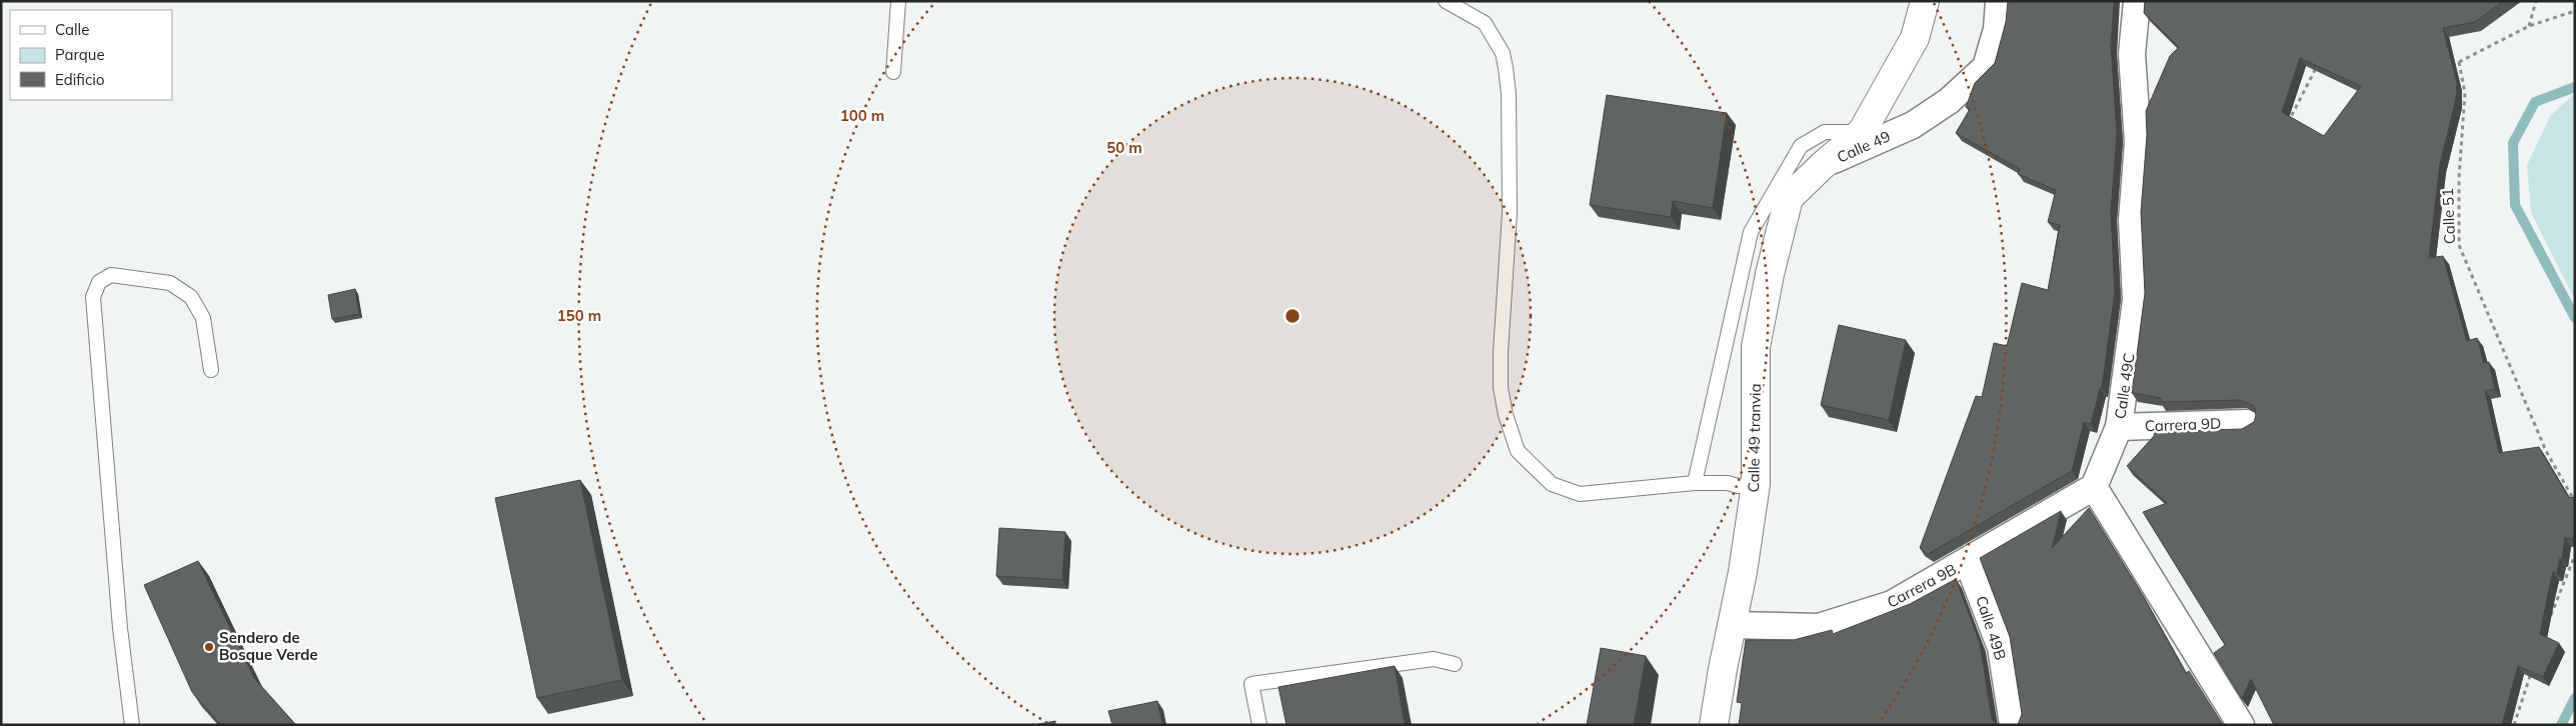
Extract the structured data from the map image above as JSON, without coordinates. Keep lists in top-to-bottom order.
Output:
{
  "streets": {
    "main road": ["Calle 49", "Calle 49 tranvia"],
    "street": [
      "Calle 49C",
      "Carrera 9D",
      "Carrera 9B",
      "Calle 49B"
    ],
    "path": ["Calle 51"]
  },
  "crossings": [
    ["Calle 49", "Calle 49 tranvia"],
    ["Calle 49C", "Carrera 9D"],
    ["Calle 49C", "Carrera 9B"],
    ["Calle 49 tranvia", "Carrera 9B"],
    ["Carrera 9B", "Calle 49B"]
  ],
  "places": ["Sendero de Bosque Verde"],
  "legend": ["Calle", "Parque", "Edificio"],
  "rings": ["100 m", "50 m", "150 m"]
}
